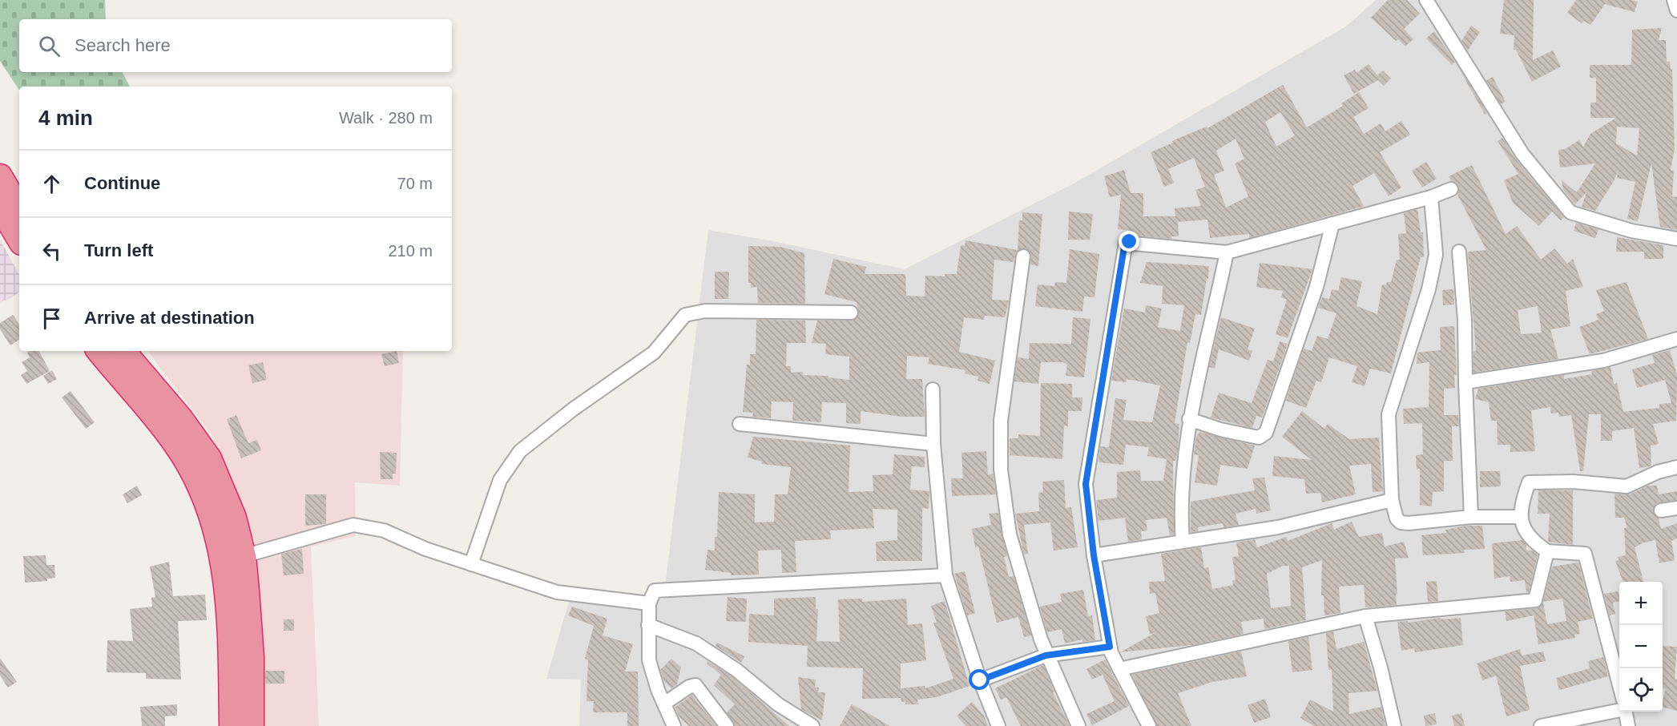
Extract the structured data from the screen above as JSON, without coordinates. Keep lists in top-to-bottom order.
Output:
{
  "page": {
    "search": "Search here",
    "heading": ["4 min", "Walk · 280 m"],
    "list": [
      ["Continue", "70 m"],
      ["Turn left", "210 m"],
      "Arrive at destination"
    ],
    "map_buttons": ["+", "−"]
  }
}
